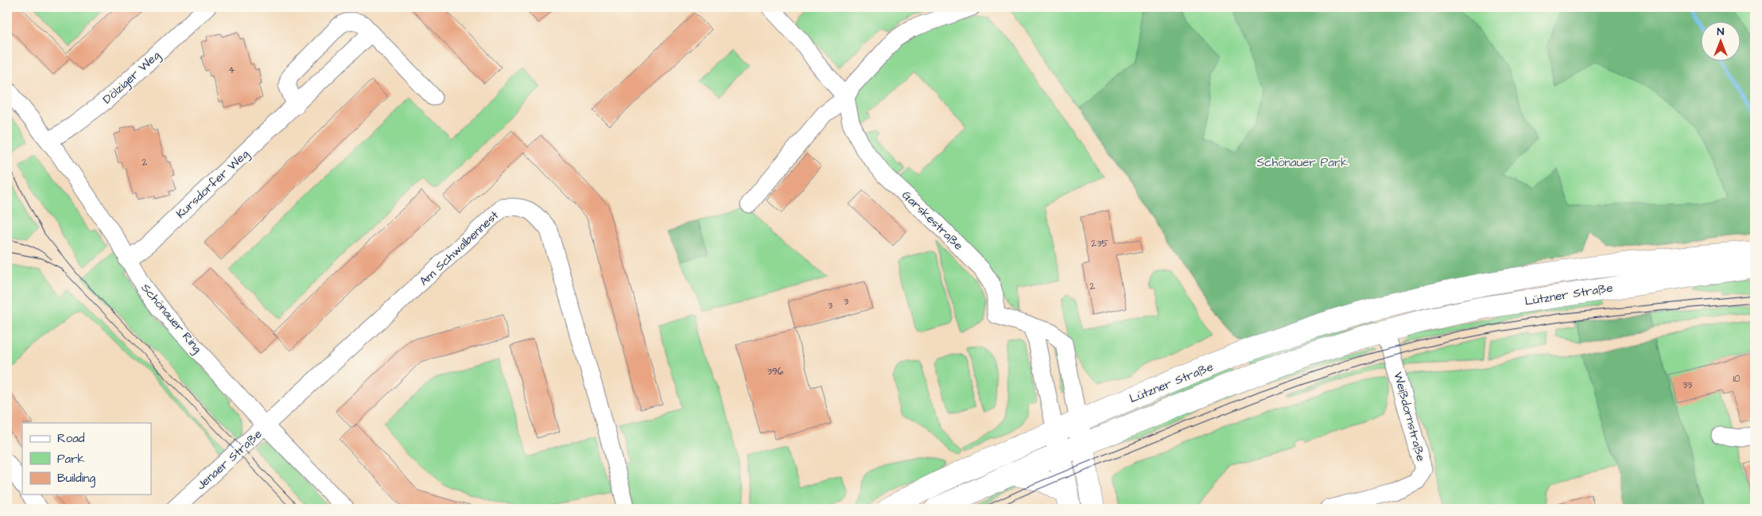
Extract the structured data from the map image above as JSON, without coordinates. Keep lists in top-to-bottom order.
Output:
{
  "streets": {
    "main road": ["Lützner Straße"],
    "street": [
      "Dölziger Weg",
      "Kursdorfer Weg",
      "Garskestraße",
      "Am Schwalbennest",
      "Schönauer Ring",
      "Weißdornstraße",
      "Jenaer Straße"
    ]
  },
  "crossings": [
    ["Dölziger Weg", "Schönauer Ring"],
    ["Kursdorfer Weg", "Schönauer Ring"],
    ["Garskestraße", "Lützner Straße"],
    ["Am Schwalbennest", "Schönauer Ring"],
    ["Am Schwalbennest", "Jenaer Straße"],
    ["Lützner Straße", "Weißdornstraße"],
    ["Schönauer Ring", "Jenaer Straße"]
  ],
  "parks": ["Schönauer Park"],
  "house_numbers": [
    "4",
    "2",
    "235",
    "2",
    "3",
    "3",
    "396",
    "10",
    "33"
  ],
  "legend": ["Road", "Park", "Building"],
  "north": "top"
}
